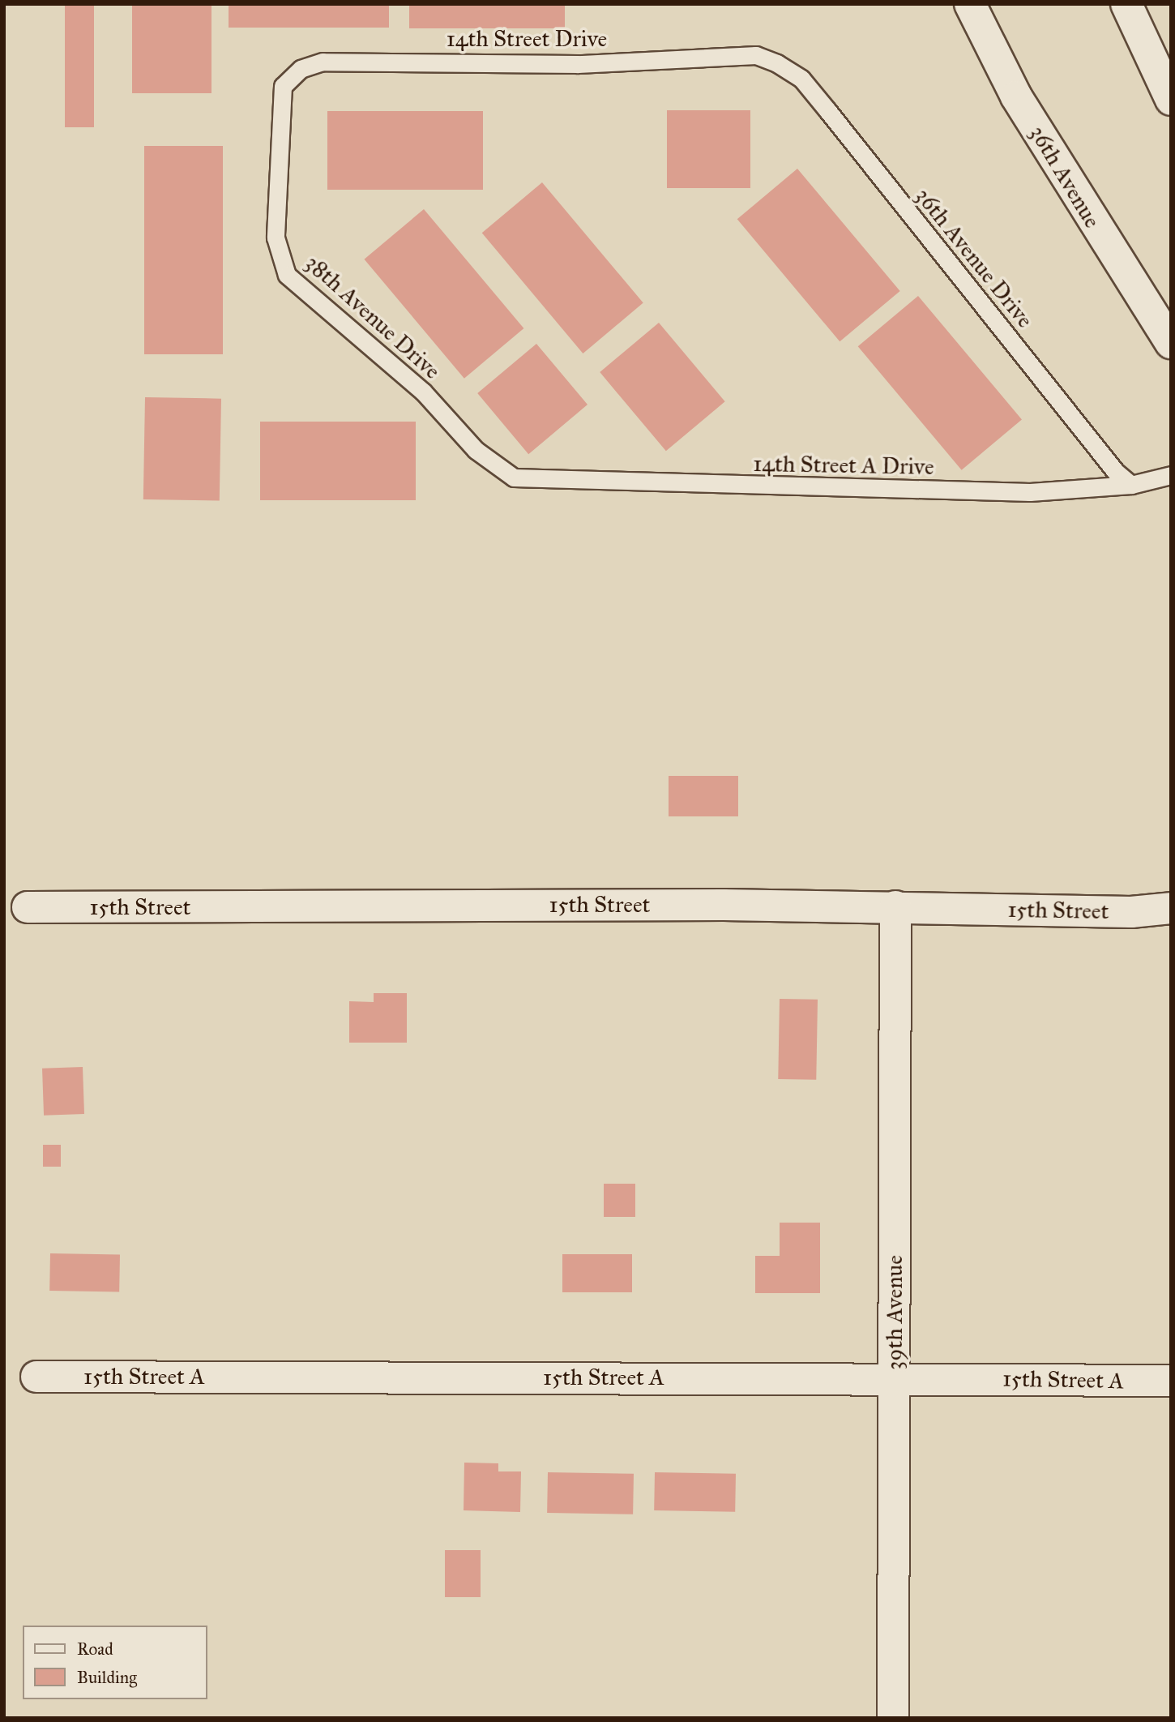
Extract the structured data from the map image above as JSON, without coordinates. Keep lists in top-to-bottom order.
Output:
{
  "streets": {
    "street": [
      "36th Avenue",
      "15th Street",
      "39th Avenue",
      "15th Street A"
    ],
    "lane": [
      "14th Street Drive",
      "36th Avenue Drive",
      "38th Avenue Drive",
      "14th Street A Drive"
    ]
  },
  "crossings": [
    ["14th Street Drive", "36th Avenue Drive"],
    ["14th Street Drive", "38th Avenue Drive"],
    ["36th Avenue Drive", "14th Street A Drive"],
    ["38th Avenue Drive", "14th Street A Drive"],
    ["15th Street", "39th Avenue"],
    ["39th Avenue", "15th Street A"]
  ],
  "legend": ["Road", "Building"]
}
